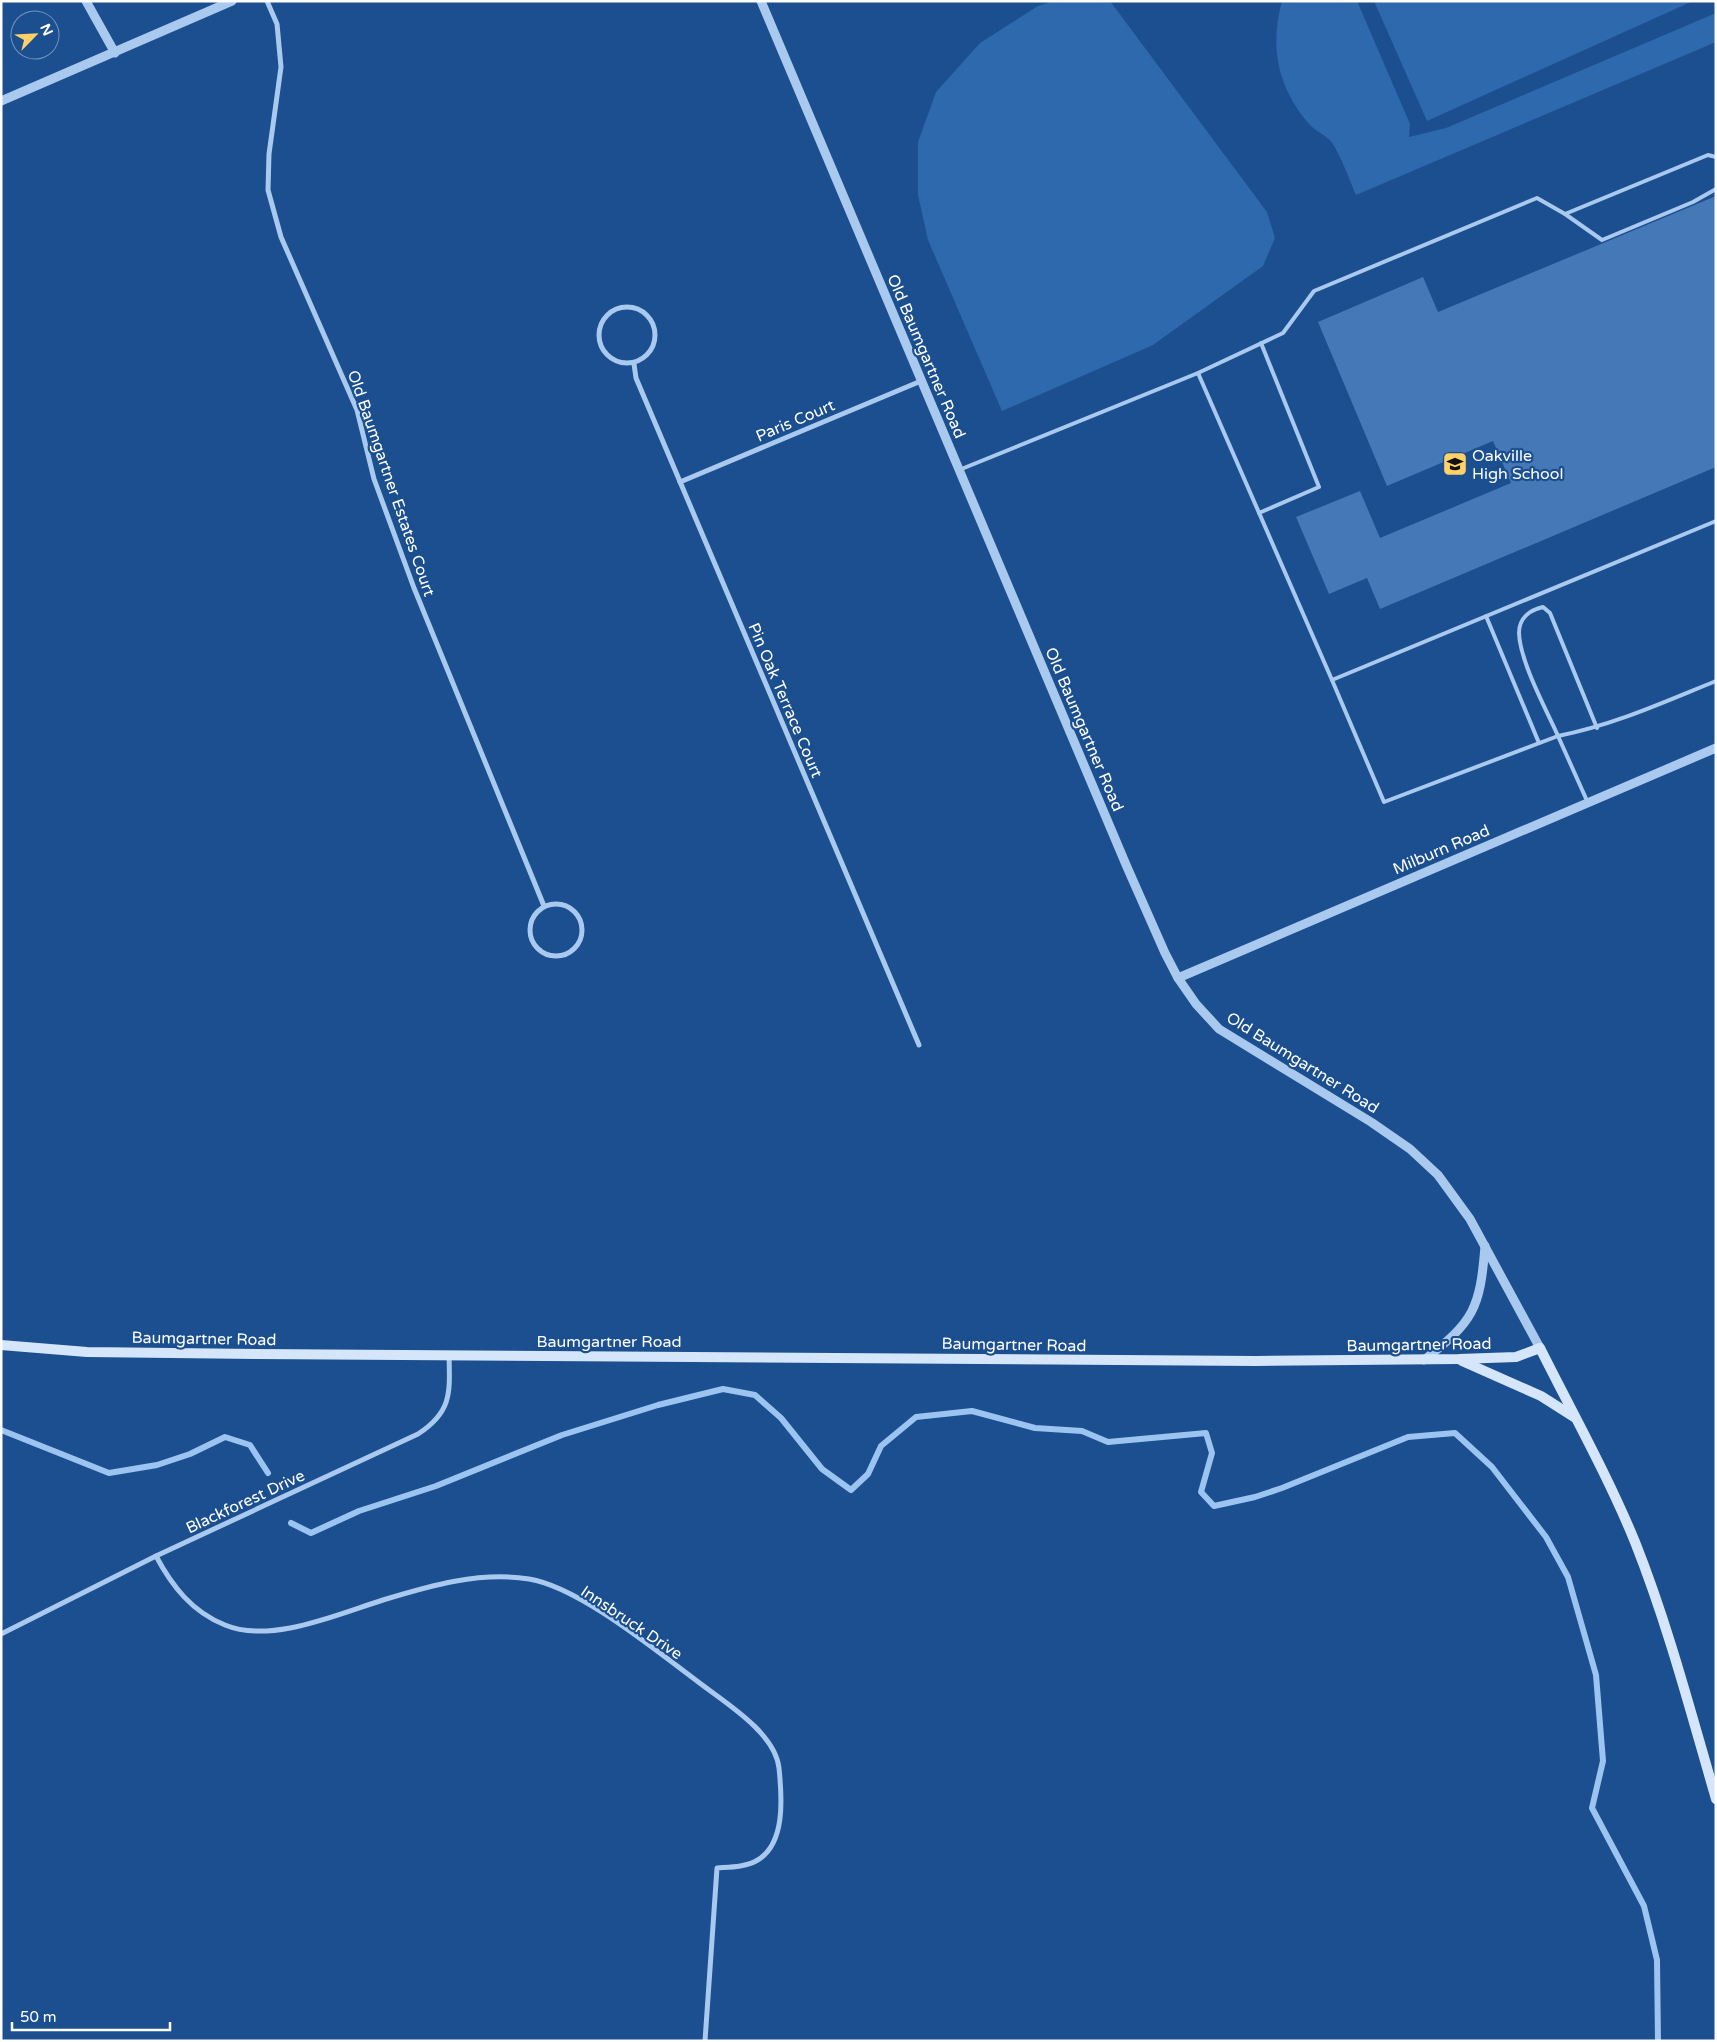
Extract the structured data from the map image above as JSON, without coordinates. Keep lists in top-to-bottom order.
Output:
{
  "streets": {
    "main road": ["Baumgartner Road"],
    "street": [
      "Old Baumgartner Road",
      "Paris Court",
      "Old Baumgartner Estates Court",
      "Pin Oak Terrace Court",
      "Milburn Road",
      "Blackforest Drive",
      "Innsbruck Drive"
    ]
  },
  "crossings": [
    ["Old Baumgartner Road", "Paris Court"],
    ["Old Baumgartner Road", "Milburn Road"],
    ["Old Baumgartner Road", "Baumgartner Road"],
    ["Paris Court", "Pin Oak Terrace Court"],
    ["Baumgartner Road", "Blackforest Drive"],
    ["Blackforest Drive", "Innsbruck Drive"]
  ],
  "places": {
    "school or university": ["Oakville High School"]
  },
  "scale_bar": "50 m",
  "north": "top right"
}
